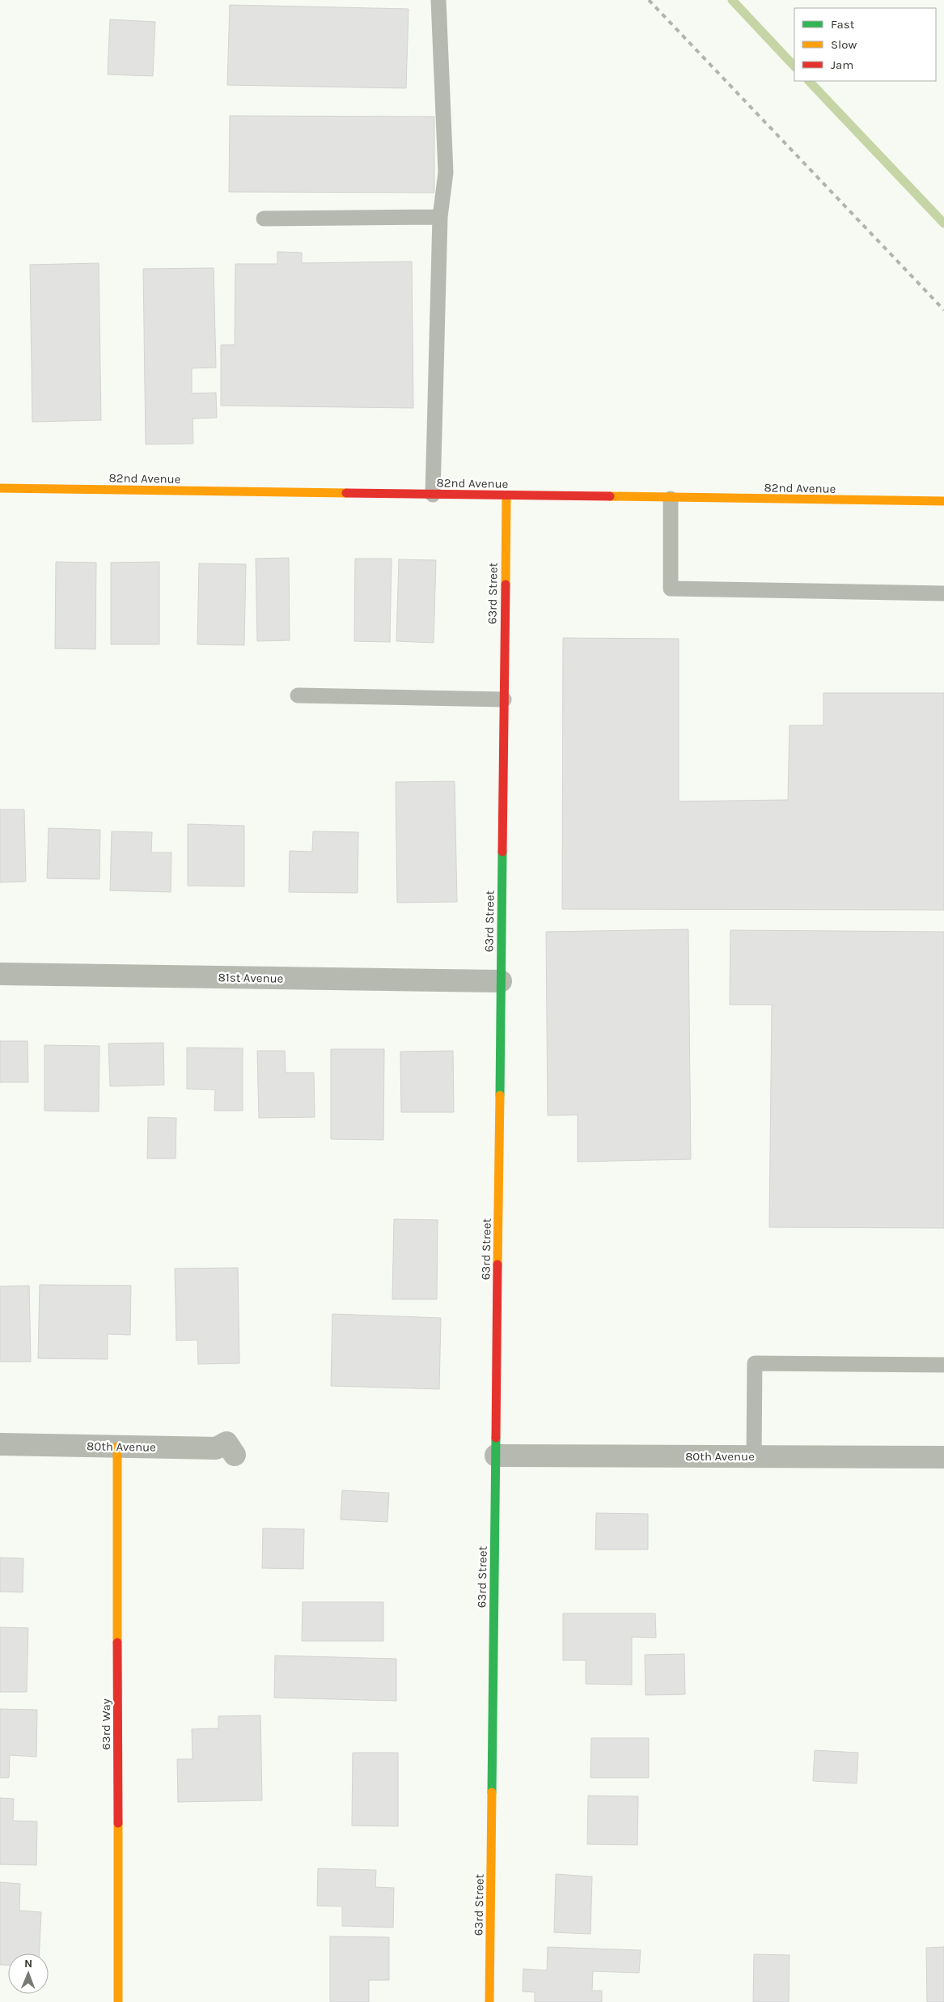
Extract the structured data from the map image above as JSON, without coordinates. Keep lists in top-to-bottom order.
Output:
{
  "streets": {
    "street": [
      "82nd Avenue",
      "63rd Street",
      "81st Avenue",
      "80th Avenue",
      "63rd Way"
    ]
  },
  "crossings": [
    ["82nd Avenue", "63rd Street"],
    ["63rd Street", "81st Avenue"],
    ["63rd Street", "80th Avenue"],
    ["80th Avenue", "63rd Way"]
  ],
  "legend": ["Fast", "Slow", "Jam"],
  "north": "top"
}
